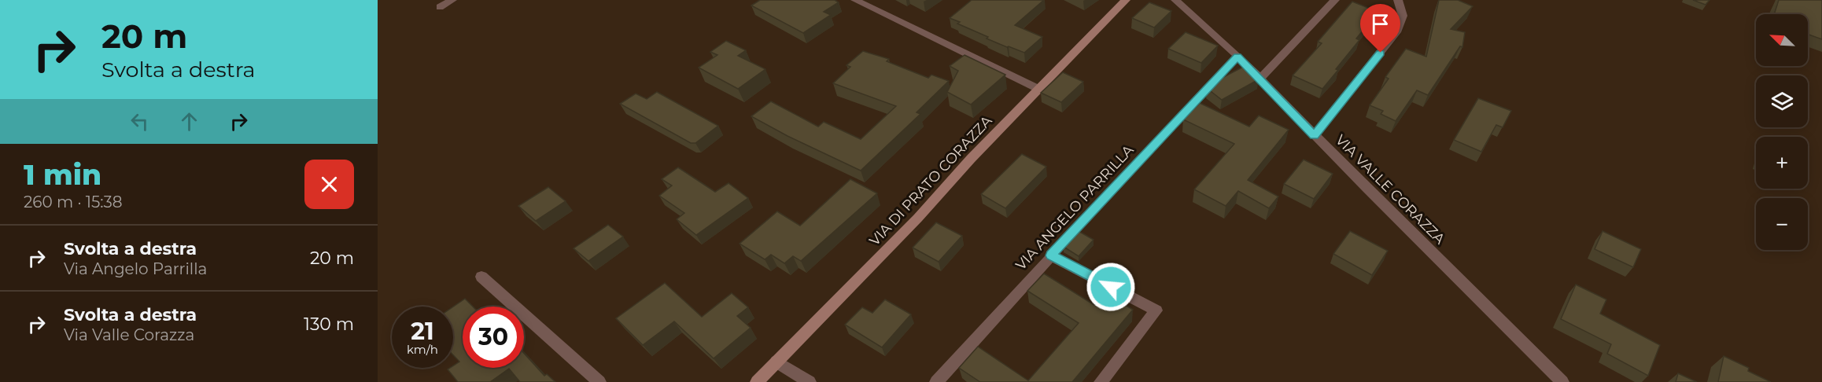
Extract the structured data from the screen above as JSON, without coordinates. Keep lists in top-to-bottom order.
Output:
{
  "streets": {
    "street": ["VIA DI PRATO CORAZZA", "VIA VALLE CORAZZA", "VIA ANGELO PARRILLA"]
  },
  "crossings": [
    ["VIA VALLE CORAZZA", "VIA ANGELO PARRILLA"]
  ],
  "north": "top left",
  "page": {
    "turn": ["20 m", "Svolta a destra"],
    "map_buttons": ["+", "−"],
    "heading": ["1 min", "260 m · 15:38"],
    "list": [
      {
        "name": "Svolta a destra",
        "note": "Via Angelo Parrilla",
        "value": "20 m"
      },
      {
        "name": "Svolta a destra",
        "note": "Via Valle Corazza",
        "value": "130 m"
      }
    ],
    "speed": "21 km/h",
    "limit": "30"
  }
}
